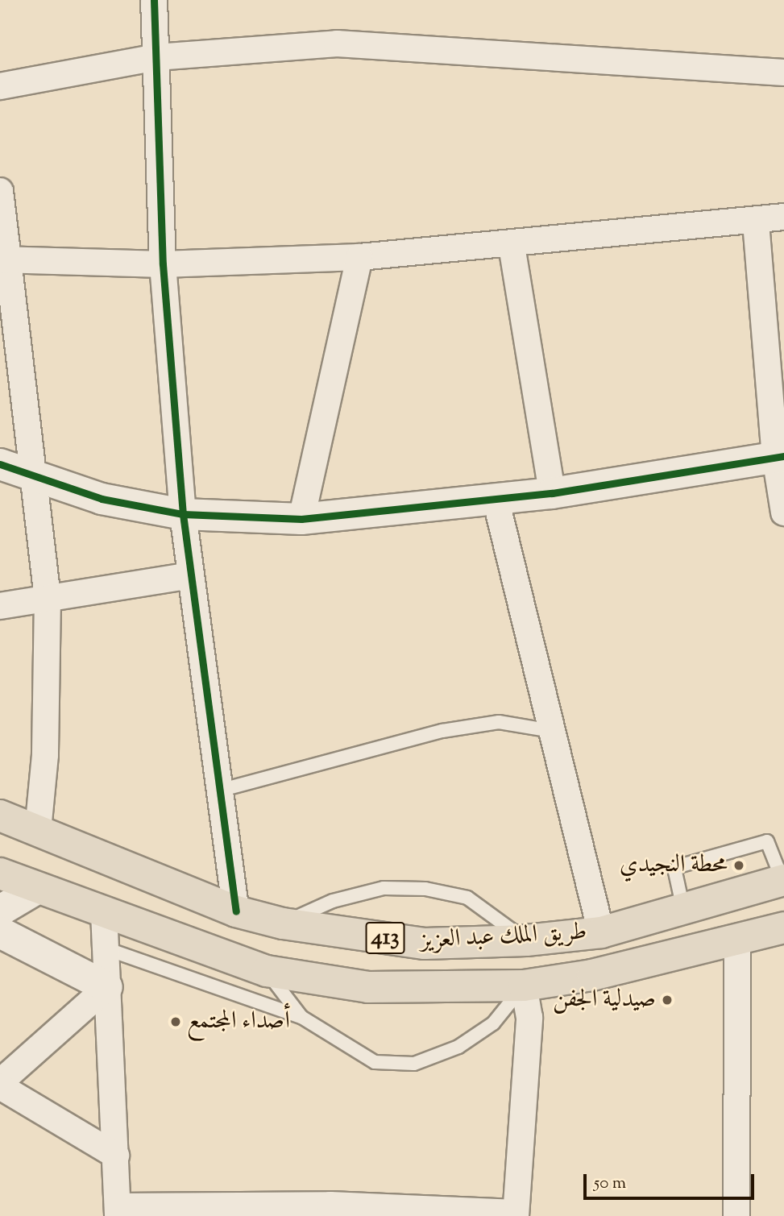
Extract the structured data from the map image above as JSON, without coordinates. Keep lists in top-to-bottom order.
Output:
{
  "streets": {
    "highway": ["طريق الملك عبد العزيز", "413"]
  },
  "places": ["محطة النجيدي", "صيدلية الجفن", "أصداء المجتمع"],
  "scale_bar": "50 m"
}
